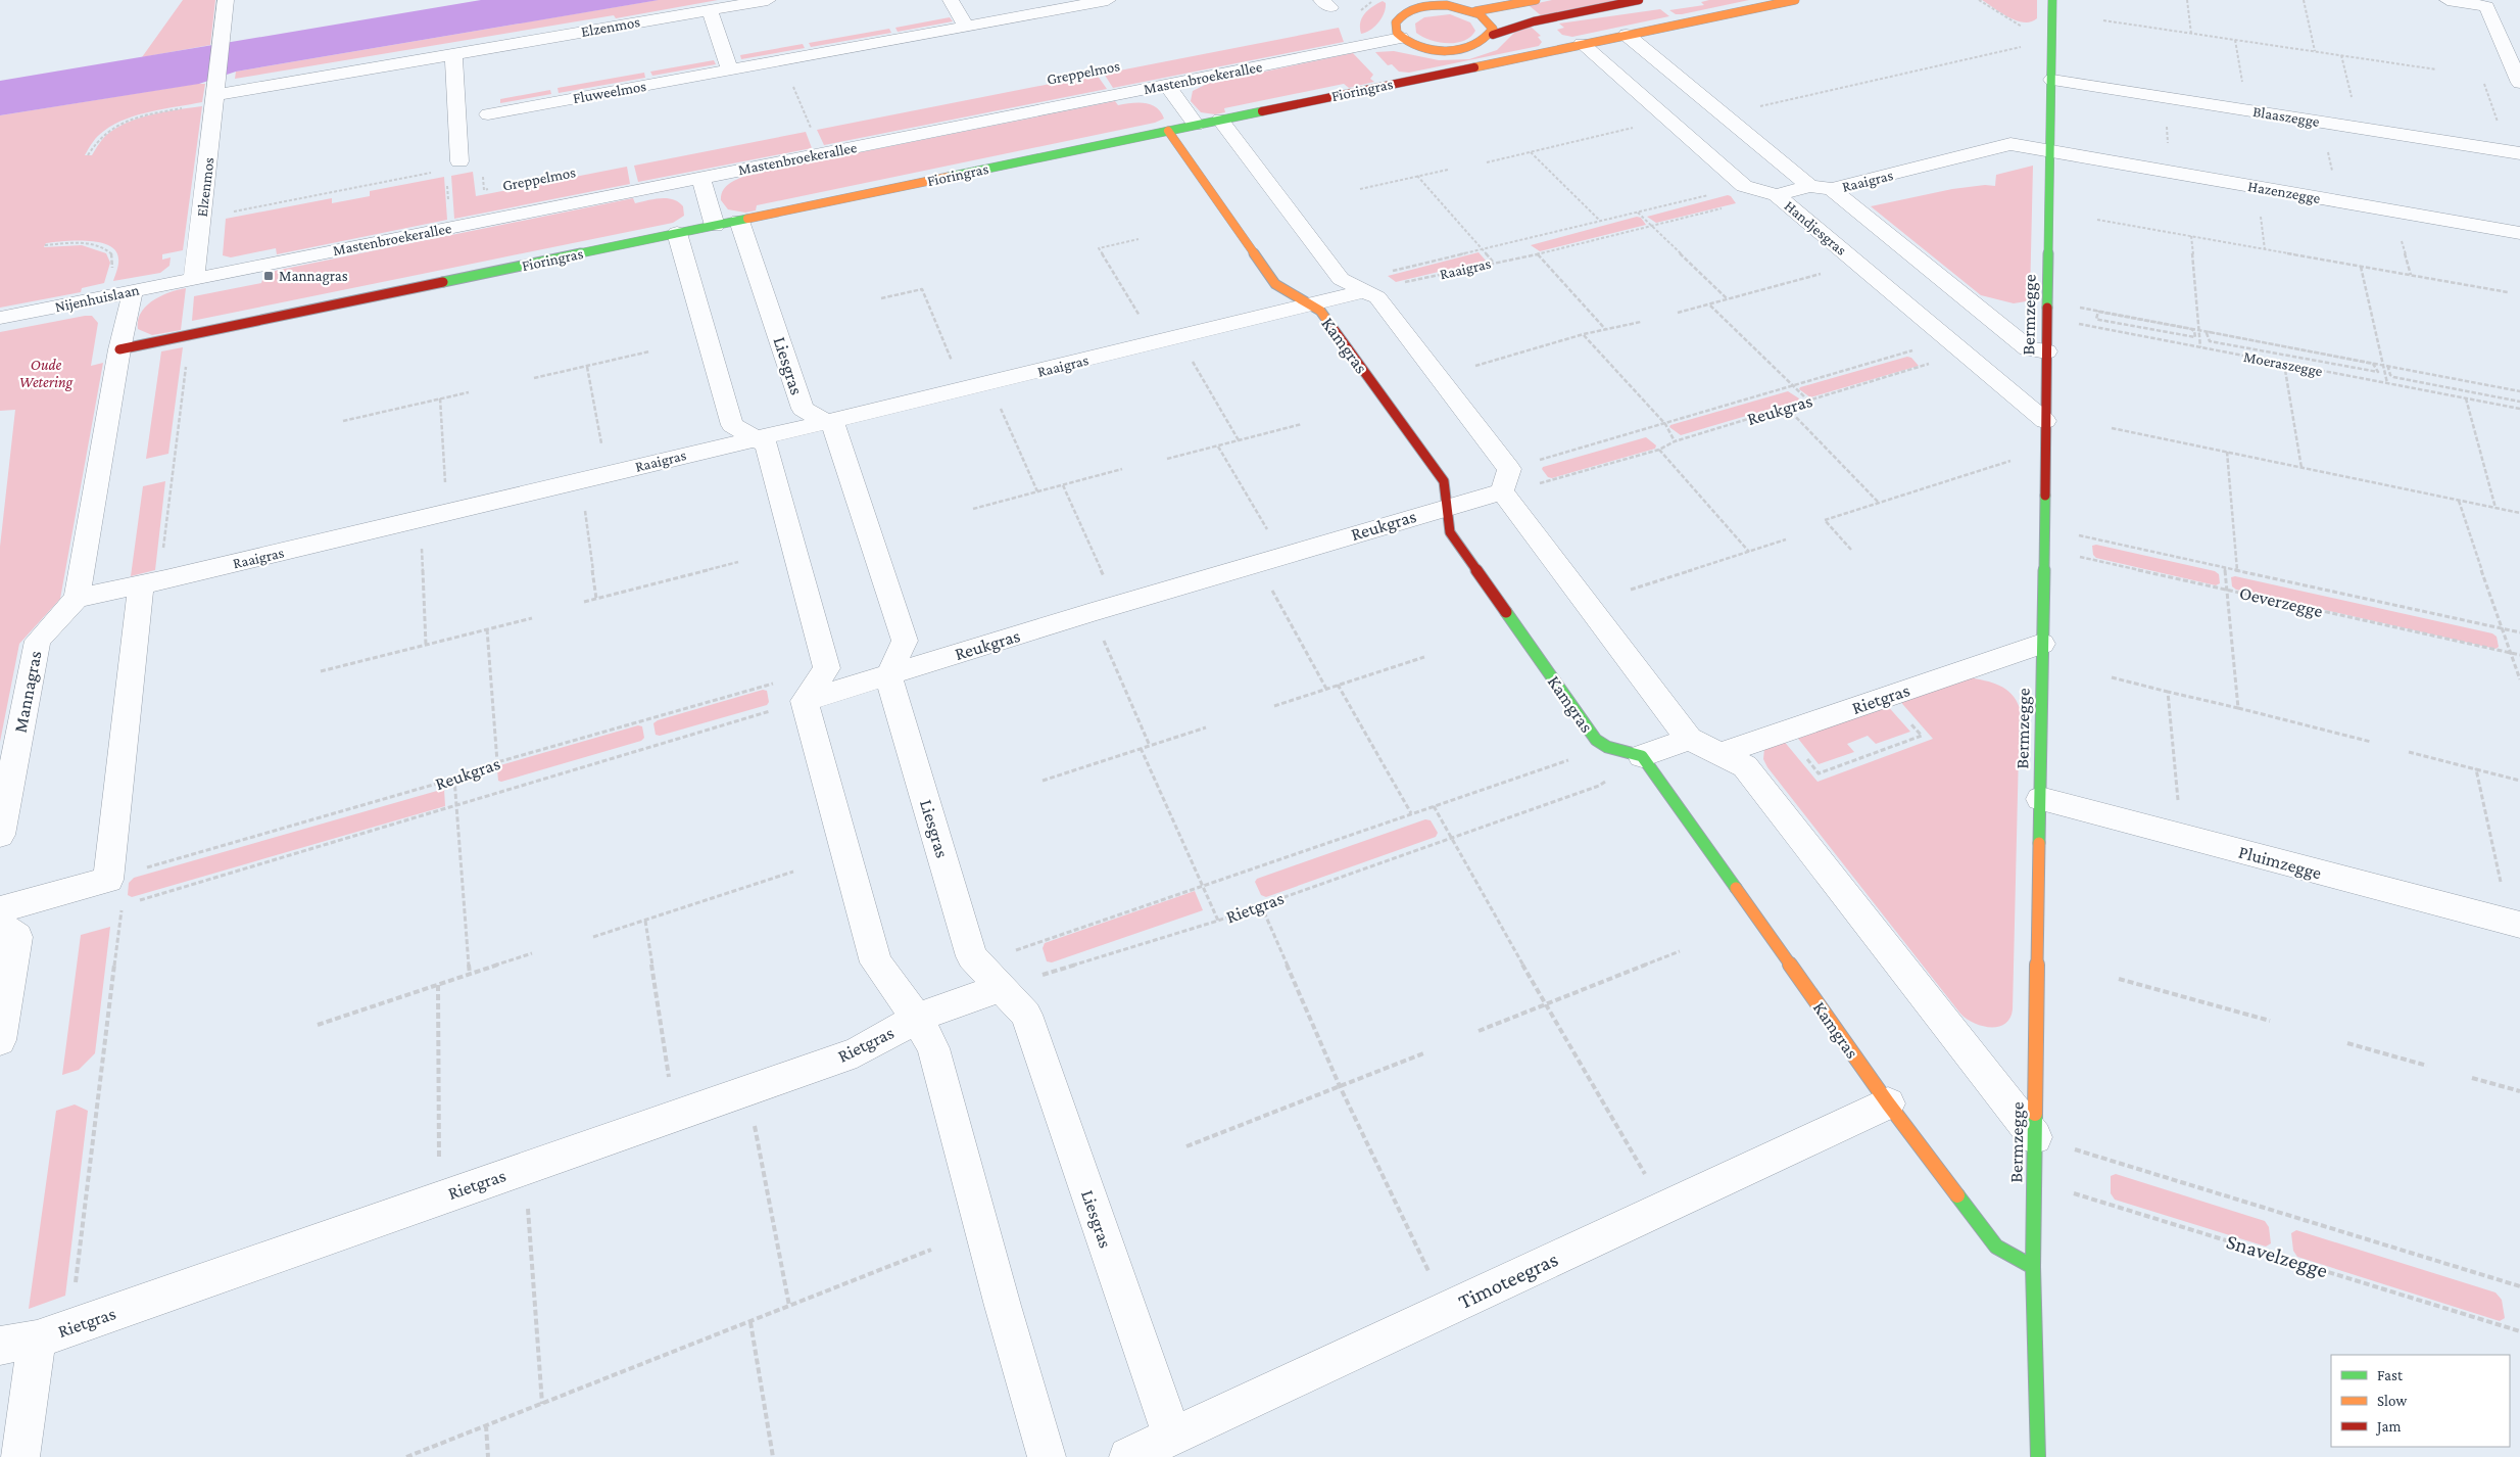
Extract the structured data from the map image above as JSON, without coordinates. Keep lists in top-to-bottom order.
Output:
{
  "streets": {
    "street": [
      "Elzenmos",
      "Mastenbroekerallee",
      "Fioringras",
      "Fluweelmos",
      "Blaaszegge",
      "Raaigras",
      "Hazenzegge",
      "Handjesgras",
      "Nijenhuislaan",
      "Bermzegge",
      "Kamgras",
      "Liesgras",
      "Reukgras",
      "Mannagras",
      "Rietgras",
      "Pluimzegge",
      "Timoteegras"
    ],
    "path": [
      "Greppelmos",
      "Moeraszegge",
      "Oeverzegge",
      "Snavelzegge"
    ]
  },
  "crossings": [
    ["Elzenmos", "Mastenbroekerallee"],
    ["Elzenmos", "Nijenhuislaan"],
    ["Mastenbroekerallee", "Nijenhuislaan"],
    ["Mastenbroekerallee", "Liesgras"],
    ["Fioringras", "Handjesgras"],
    ["Fioringras", "Kamgras"],
    ["Fioringras", "Liesgras"],
    ["Blaaszegge", "Bermzegge"],
    ["Raaigras", "Hazenzegge"],
    ["Raaigras", "Handjesgras"],
    ["Raaigras", "Bermzegge"],
    ["Raaigras", "Kamgras"],
    ["Raaigras", "Liesgras"],
    ["Raaigras", "Mannagras"],
    ["Hazenzegge", "Bermzegge"],
    ["Handjesgras", "Bermzegge"],
    ["Handjesgras", "Reukgras"],
    ["Bermzegge", "Kamgras"],
    ["Bermzegge", "Moeraszegge"],
    ["Bermzegge", "Oeverzegge"],
    ["Bermzegge", "Rietgras"],
    ["Bermzegge", "Pluimzegge"],
    ["Bermzegge", "Snavelzegge"],
    ["Kamgras", "Reukgras"],
    ["Kamgras", "Rietgras"],
    ["Kamgras", "Timoteegras"],
    ["Liesgras", "Reukgras"],
    ["Liesgras", "Rietgras"],
    ["Liesgras", "Timoteegras"]
  ],
  "parks": ["Oude Wetering"],
  "places": {
    "transit": ["Mannagras"]
  },
  "legend": ["Fast", "Slow", "Jam"]
}
